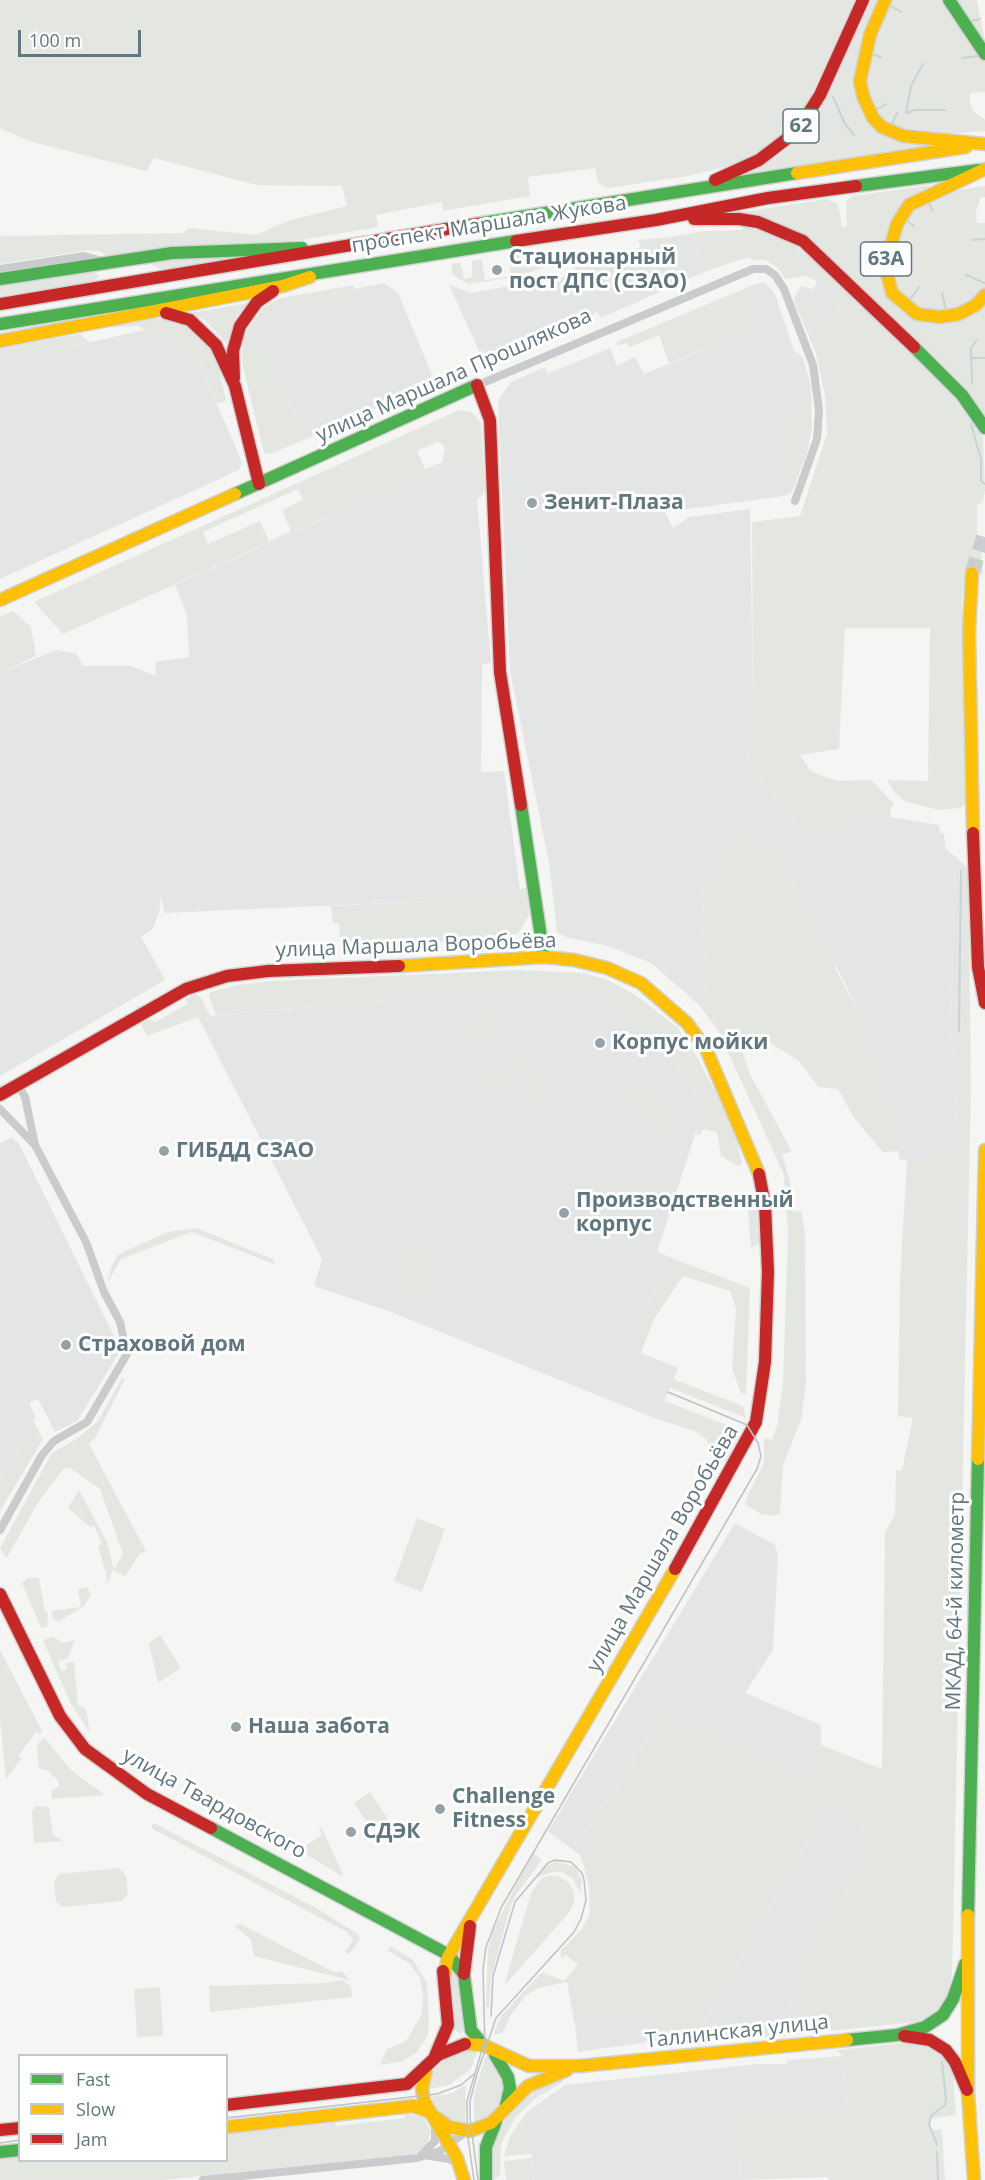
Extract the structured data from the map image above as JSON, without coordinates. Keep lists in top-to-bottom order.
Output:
{
  "streets": {
    "main road": [
      "62",
      "проспект Маршала Жукова",
      "63A",
      "улица Маршала Прошлякова",
      "улица Маршала Воробьёва",
      "МКАД, 64-й километр",
      "улица Твардовского",
      "Таллинская улица"
    ]
  },
  "crossings": [
    ["62", "проспект Маршала Жукова"],
    ["проспект Маршала Жукова", "63A"],
    ["улица Маршала Воробьёва", "улица Твардовского"],
    ["МКАД, 64-й километр", "Таллинская улица"],
    ["улица Твардовского", "Таллинская улица"]
  ],
  "places": [
    "Стационарный пост ДПС (СЗАО)",
    "Зенит-Плаза",
    "Корпус мойки",
    "ГИБДД СЗАО",
    "Производственный корпус",
    "Страховой дом",
    "Наша забота",
    "Challenge Fitness",
    "СДЭК"
  ],
  "legend": ["Fast", "Slow", "Jam"],
  "scale_bar": "100 m"
}
